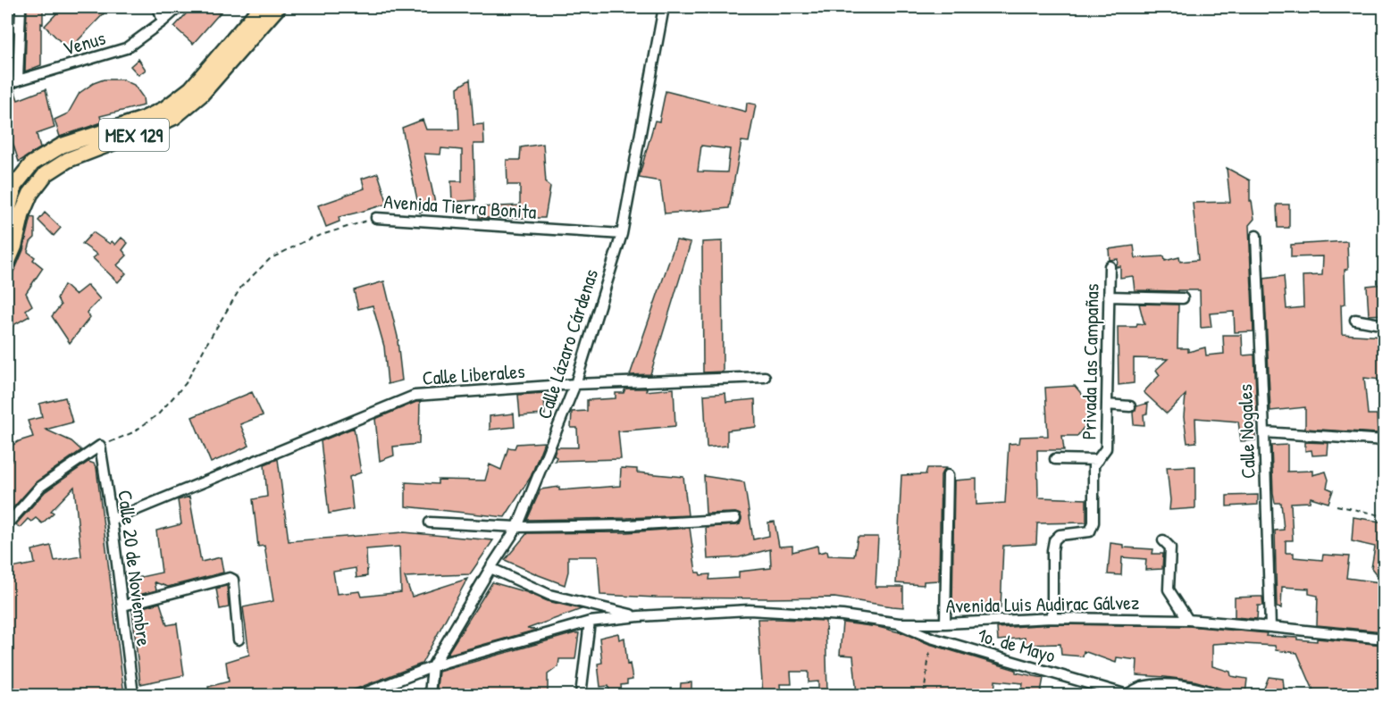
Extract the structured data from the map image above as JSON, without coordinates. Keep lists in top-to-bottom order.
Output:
{
  "streets": {
    "main road": ["MEX 129"],
    "street": [
      "Venus",
      "Avenida Tierra Bonita",
      "Calle Lázaro Cárdenas",
      "Privada Las Campañas",
      "Calle Liberales",
      "Calle Nogales",
      "Calle 20 de Noviembre",
      "Avenida Luis Audirac Gálvez",
      "1o. de Mayo"
    ]
  },
  "crossings": [
    ["Avenida Tierra Bonita", "Calle Lázaro Cárdenas"],
    ["Avenida Tierra Bonita", "Calle 20 de Noviembre"],
    ["Calle Lázaro Cárdenas", "Calle Liberales"],
    ["Privada Las Campañas", "Avenida Luis Audirac Gálvez"],
    ["Calle Liberales", "Calle 20 de Noviembre"],
    ["Calle Nogales", "Avenida Luis Audirac Gálvez"],
    ["Avenida Luis Audirac Gálvez", "1o. de Mayo"]
  ]
}
